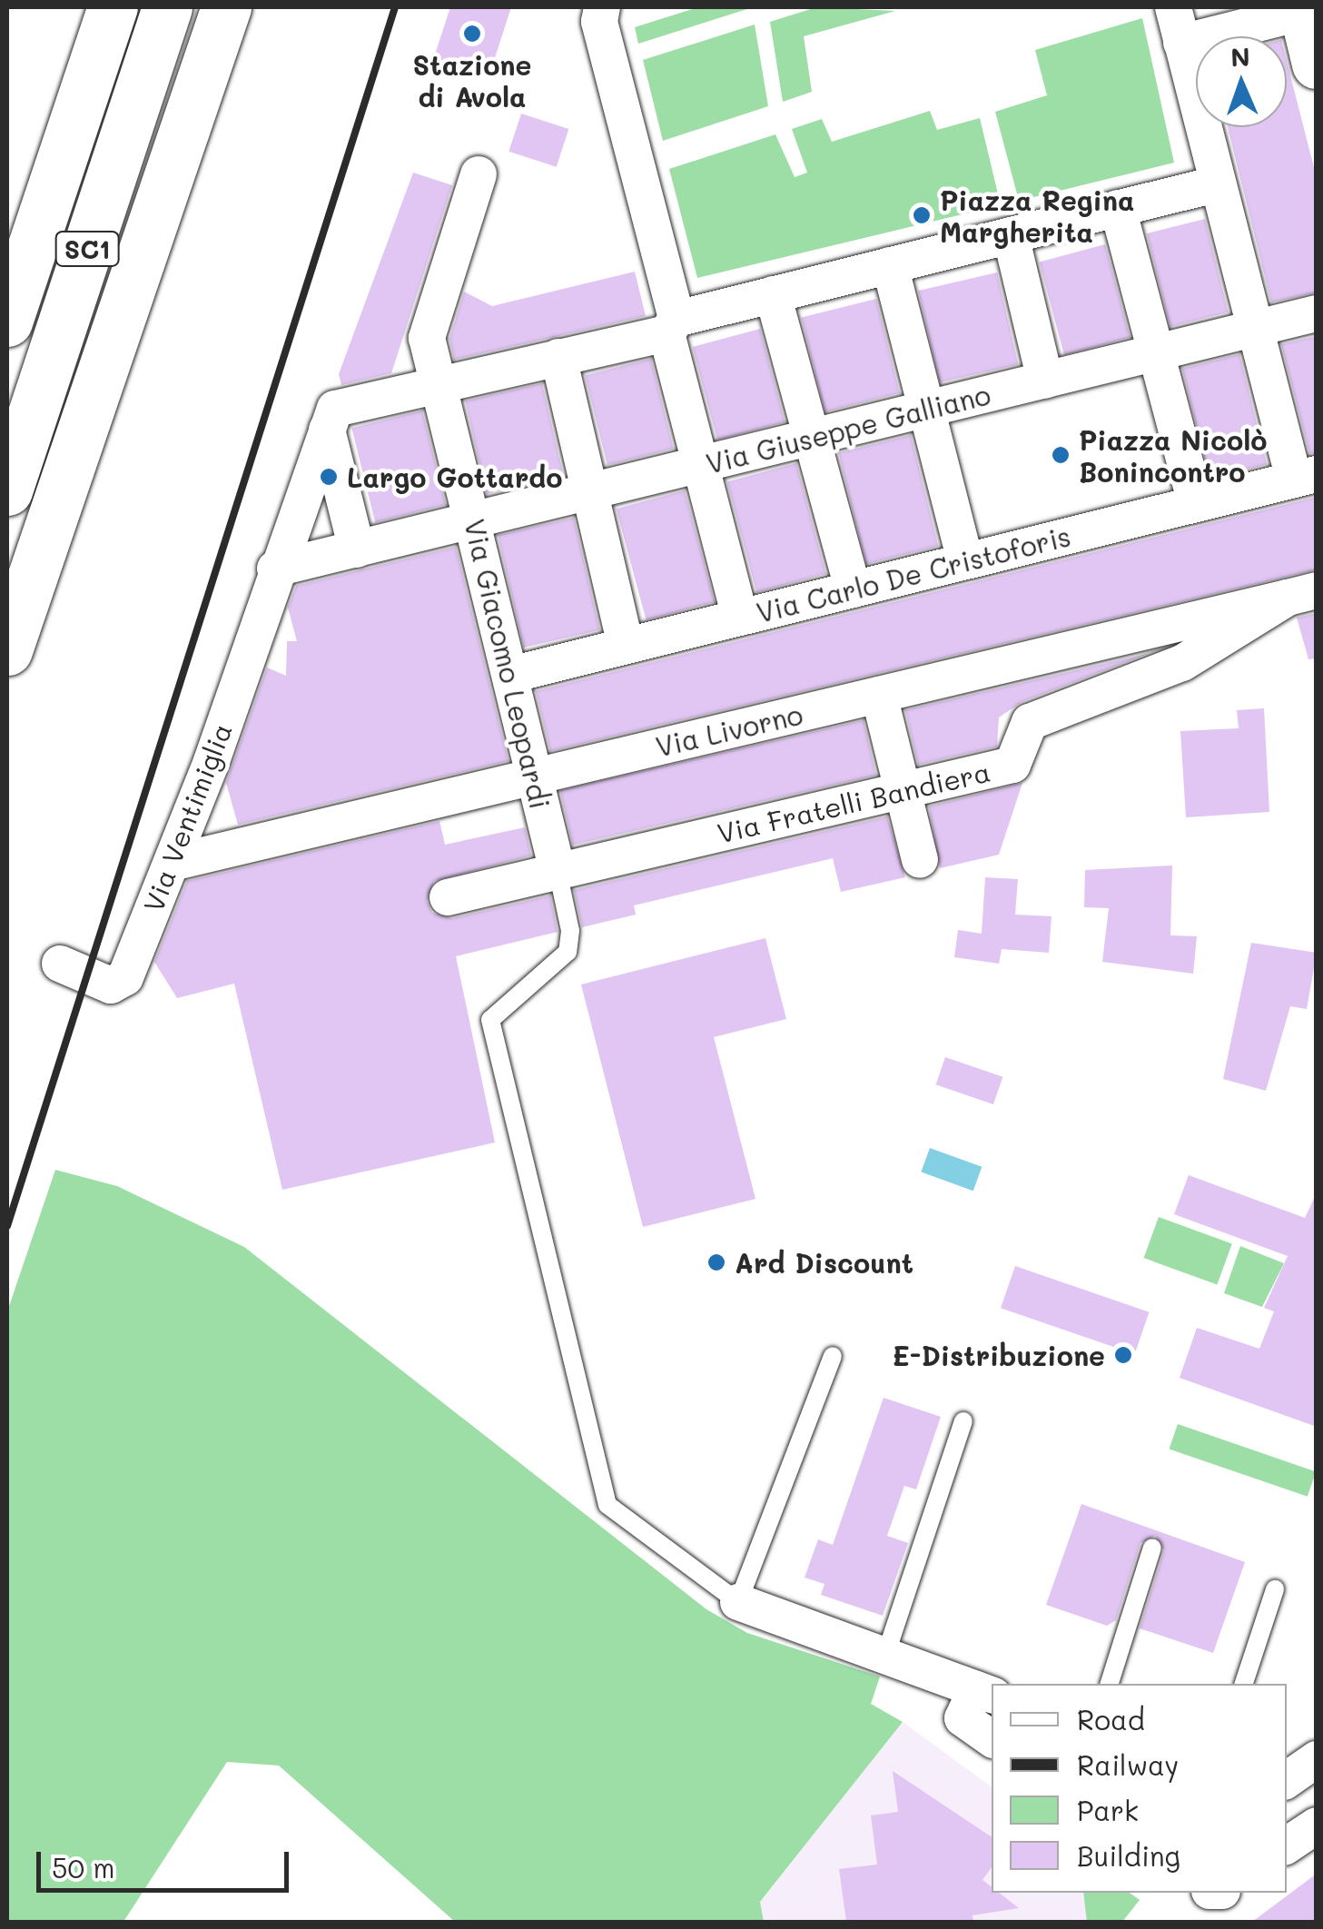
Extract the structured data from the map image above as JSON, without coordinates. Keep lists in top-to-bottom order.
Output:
{
  "streets": {
    "street": [
      "SC1",
      "Via Giuseppe Galliano",
      "Via Carlo De Cristoforis",
      "Via Giacomo Leopardi",
      "Via Livorno",
      "Via Fratelli Bandiera",
      "Via Ventimiglia"
    ]
  },
  "crossings": [
    ["Via Giuseppe Galliano", "Via Giacomo Leopardi"],
    ["Via Giuseppe Galliano", "Via Ventimiglia"],
    ["Via Carlo De Cristoforis", "Via Giacomo Leopardi"],
    ["Via Giacomo Leopardi", "Via Livorno"],
    ["Via Giacomo Leopardi", "Via Fratelli Bandiera"],
    ["Via Livorno", "Via Fratelli Bandiera"],
    ["Via Livorno", "Via Ventimiglia"]
  ],
  "places": [
    "Stazione di Avola",
    "Piazza Regina Margherita",
    "Piazza Nicolò Bonincontro",
    "Largo Gottardo",
    "Ard Discount",
    "E-Distribuzione"
  ],
  "legend": [
    "Road",
    "Railway",
    "Park",
    "Building"
  ],
  "scale_bar": "50 m",
  "north": "top"
}
